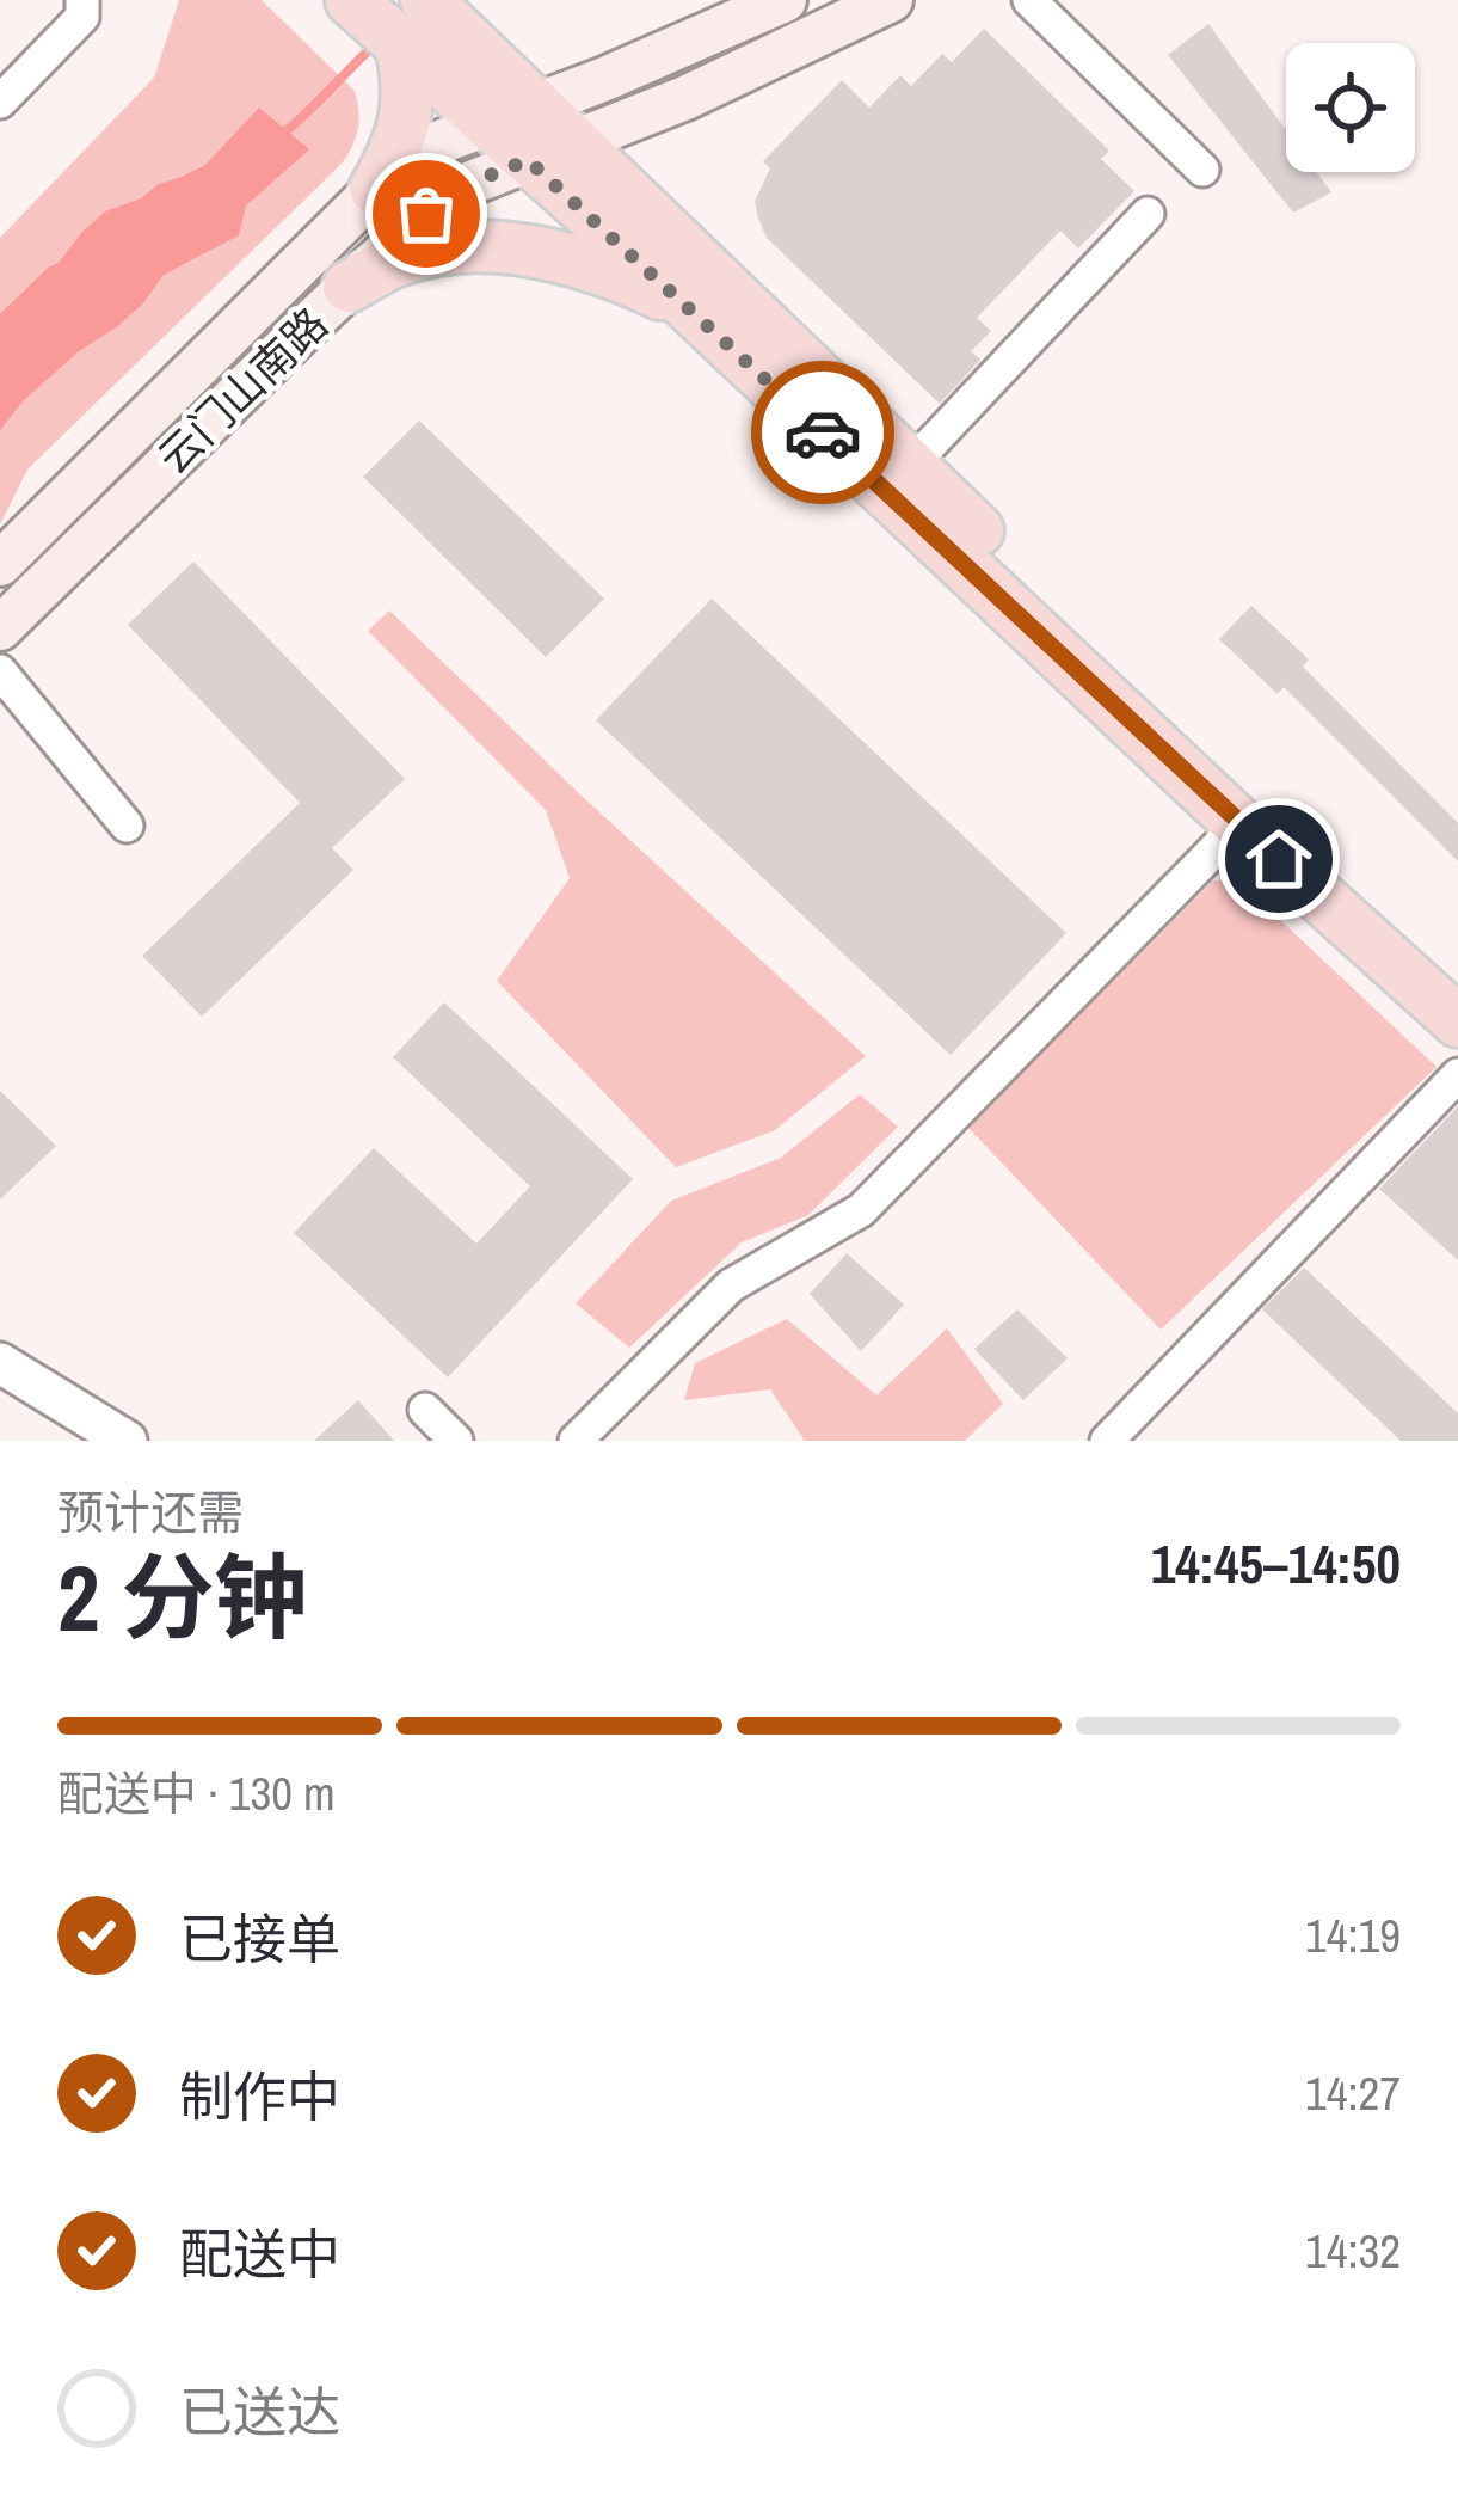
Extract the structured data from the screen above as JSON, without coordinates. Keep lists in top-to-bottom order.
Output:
{
  "streets": {
    "main road": ["云门山南路"]
  },
  "page": {
    "heading": ["2 分钟", "预计还需", "14:45–14:50"],
    "bar": "配送中 · 130 m",
    "list": [
      ["已接单", "14:19"],
      ["制作中", "14:27"],
      ["配送中", "14:32"],
      "已送达"
    ]
  }
}
